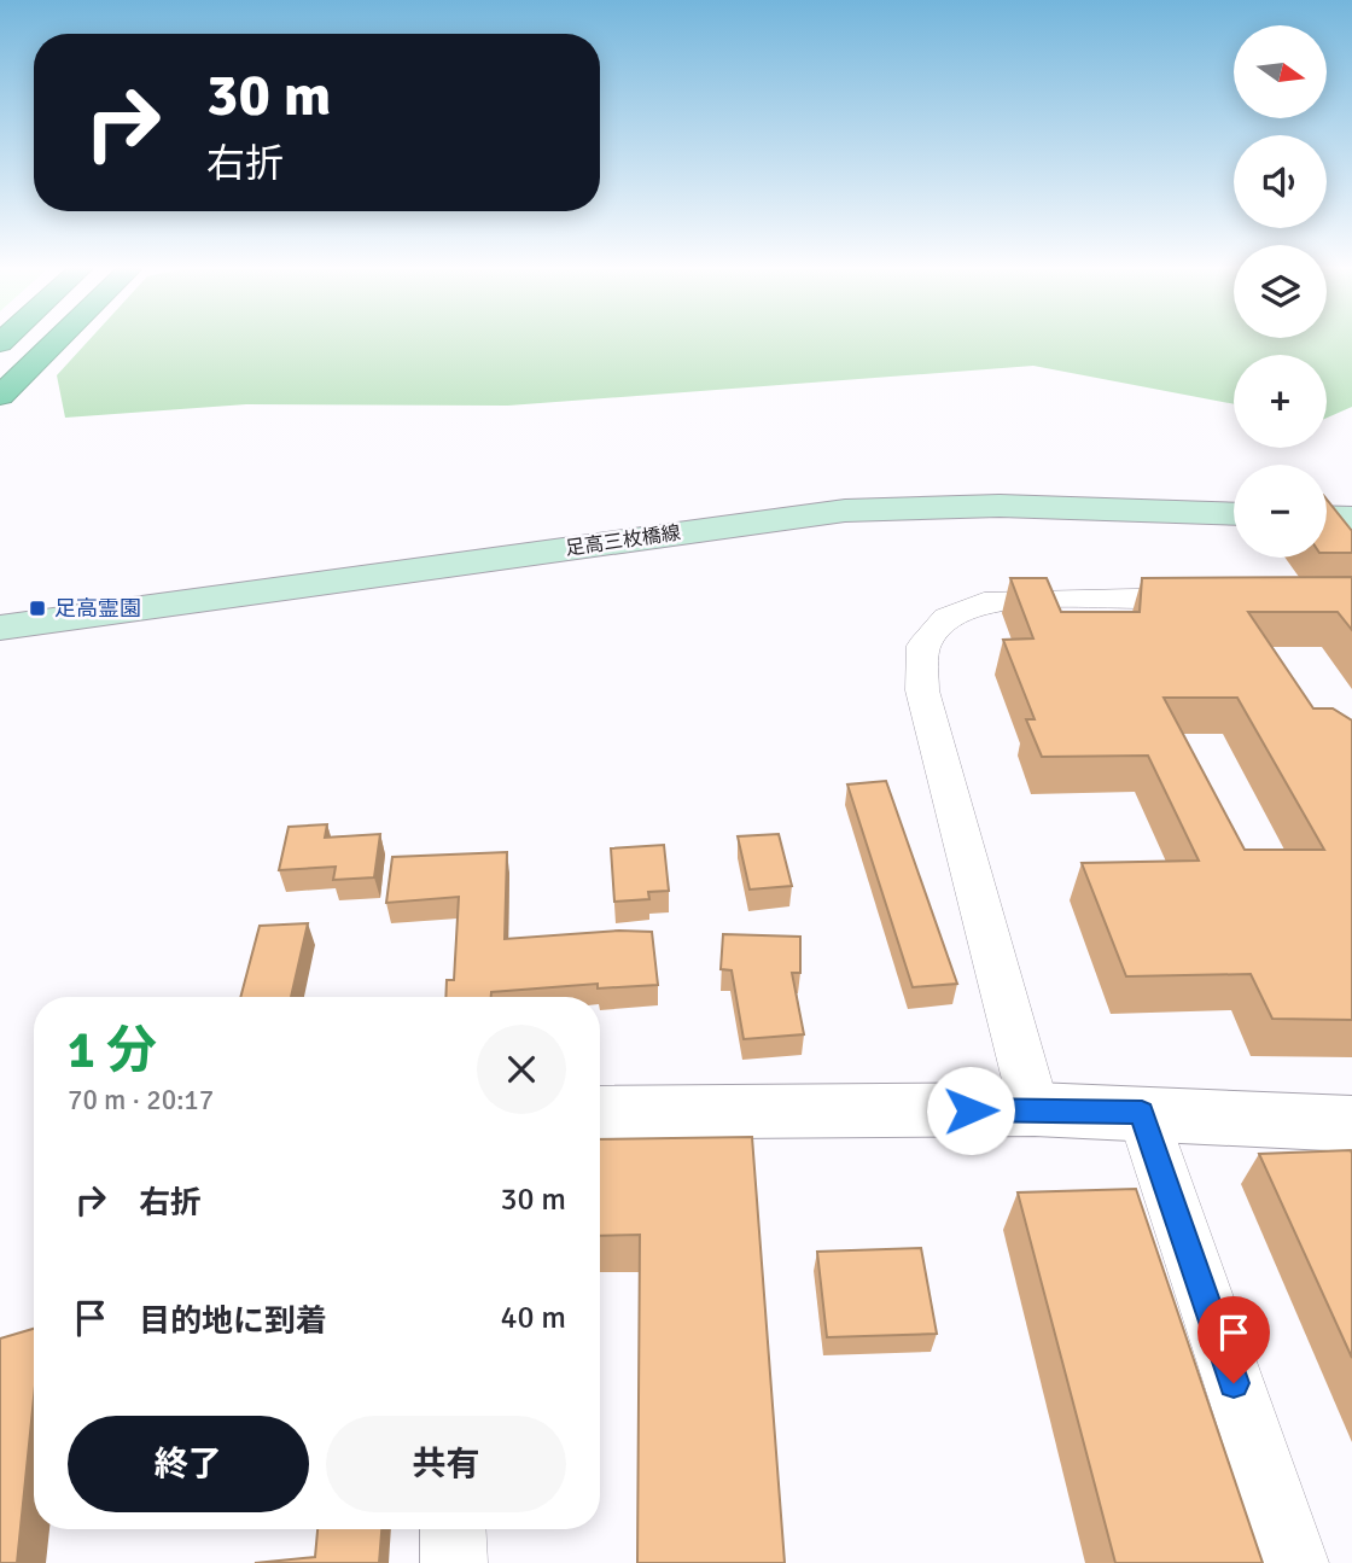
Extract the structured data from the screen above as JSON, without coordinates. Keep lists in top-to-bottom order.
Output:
{
  "streets": {
    "main road": ["足高三枚橋線"]
  },
  "places": {
    "transit": ["足高霊園"]
  },
  "north": "right",
  "page": {
    "map_buttons": ["+", "−"],
    "turn": ["30 m", "右折"],
    "heading": ["1 分", "70 m · 20:17"],
    "list": [
      {
        "name": "右折",
        "value": "30 m"
      },
      {
        "name": "目的地に到着",
        "value": "40 m"
      }
    ],
    "buttons": ["終了", "共有"]
  }
}
